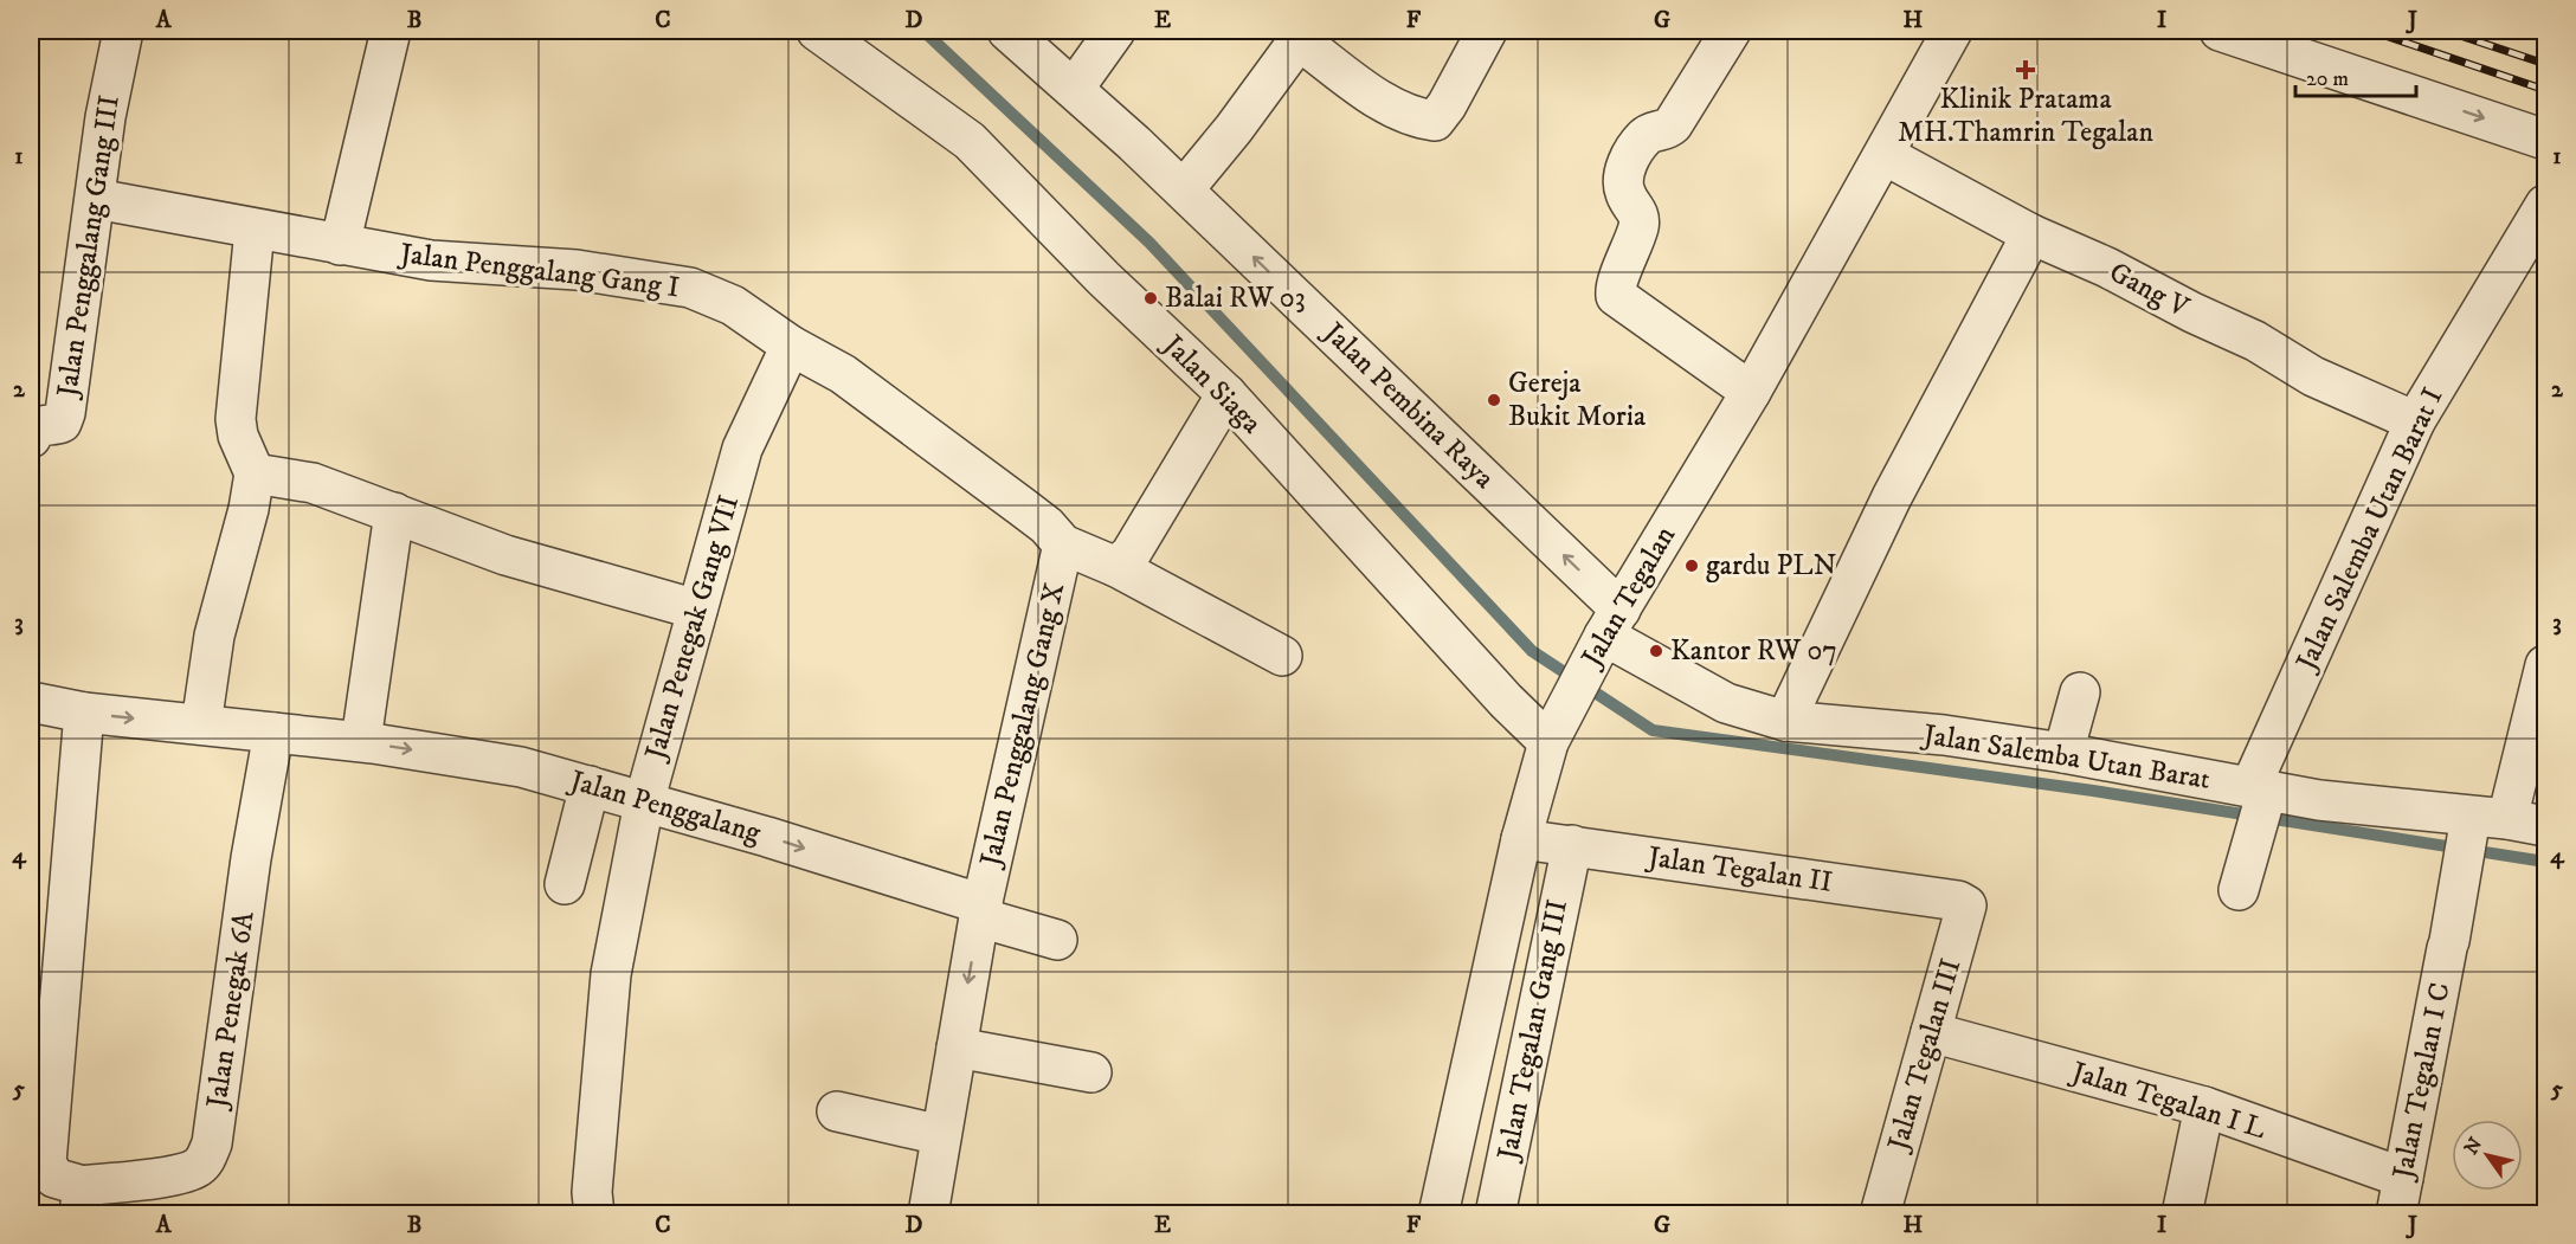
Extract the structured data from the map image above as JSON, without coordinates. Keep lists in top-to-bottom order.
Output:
{
  "streets": {
    "street": [
      "Jalan Penggalang Gang III",
      "Jalan Penggalang Gang I",
      "Gang V",
      "Jalan Siaga",
      "Jalan Pembina Raya",
      "Jalan Salemba Utan Barat I",
      "Jalan Tegalan",
      "Jalan Penegak Gang VII",
      "Jalan Penggalang Gang X",
      "Jalan Salemba Utan Barat",
      "Jalan Penggalang",
      "Jalan Tegalan II",
      "Jalan Penegak 6A",
      "Jalan Tegalan Gang III",
      "Jalan Tegalan III",
      "Jalan Tegalan I C",
      "Jalan Tegalan I L"
    ]
  },
  "crossings": [
    ["Jalan Penggalang Gang III", "Jalan Penggalang Gang I"],
    ["Jalan Penggalang Gang I", "Jalan Penegak Gang VII"],
    ["Jalan Penggalang Gang I", "Jalan Penggalang Gang X"],
    ["Gang V", "Jalan Salemba Utan Barat I"],
    ["Gang V", "Jalan Tegalan"],
    ["Jalan Siaga", "Jalan Tegalan"],
    ["Jalan Pembina Raya", "Jalan Tegalan"],
    ["Jalan Pembina Raya", "Jalan Salemba Utan Barat"],
    ["Jalan Salemba Utan Barat I", "Jalan Salemba Utan Barat"],
    ["Jalan Tegalan", "Jalan Salemba Utan Barat"],
    ["Jalan Tegalan", "Jalan Tegalan II"],
    ["Jalan Penegak Gang VII", "Jalan Penggalang"],
    ["Jalan Penggalang Gang X", "Jalan Penggalang"],
    ["Jalan Salemba Utan Barat", "Jalan Tegalan I C"],
    ["Jalan Penggalang", "Jalan Penegak 6A"],
    ["Jalan Tegalan II", "Jalan Tegalan Gang III"],
    ["Jalan Tegalan II", "Jalan Tegalan III"],
    ["Jalan Tegalan III", "Jalan Tegalan I L"],
    ["Jalan Tegalan I C", "Jalan Tegalan I L"]
  ],
  "one_way": ["Jalan Pembina Raya"],
  "places": {
    "health": ["Klinik Pratama MH.Thamrin Tegalan"],
    "other": [
      "Balai RW 03",
      "Gereja Bukit Moria",
      "gardu PLN",
      "Kantor RW 07"
    ]
  },
  "scale_bar": "20 m",
  "north": "top left",
  "grid": {
    "columns": [
      "A",
      "B",
      "C",
      "D",
      "E",
      "F",
      "G",
      "H",
      "I",
      "J"
    ],
    "rows": [
      "1",
      "2",
      "3",
      "4",
      "5"
    ]
  }
}
